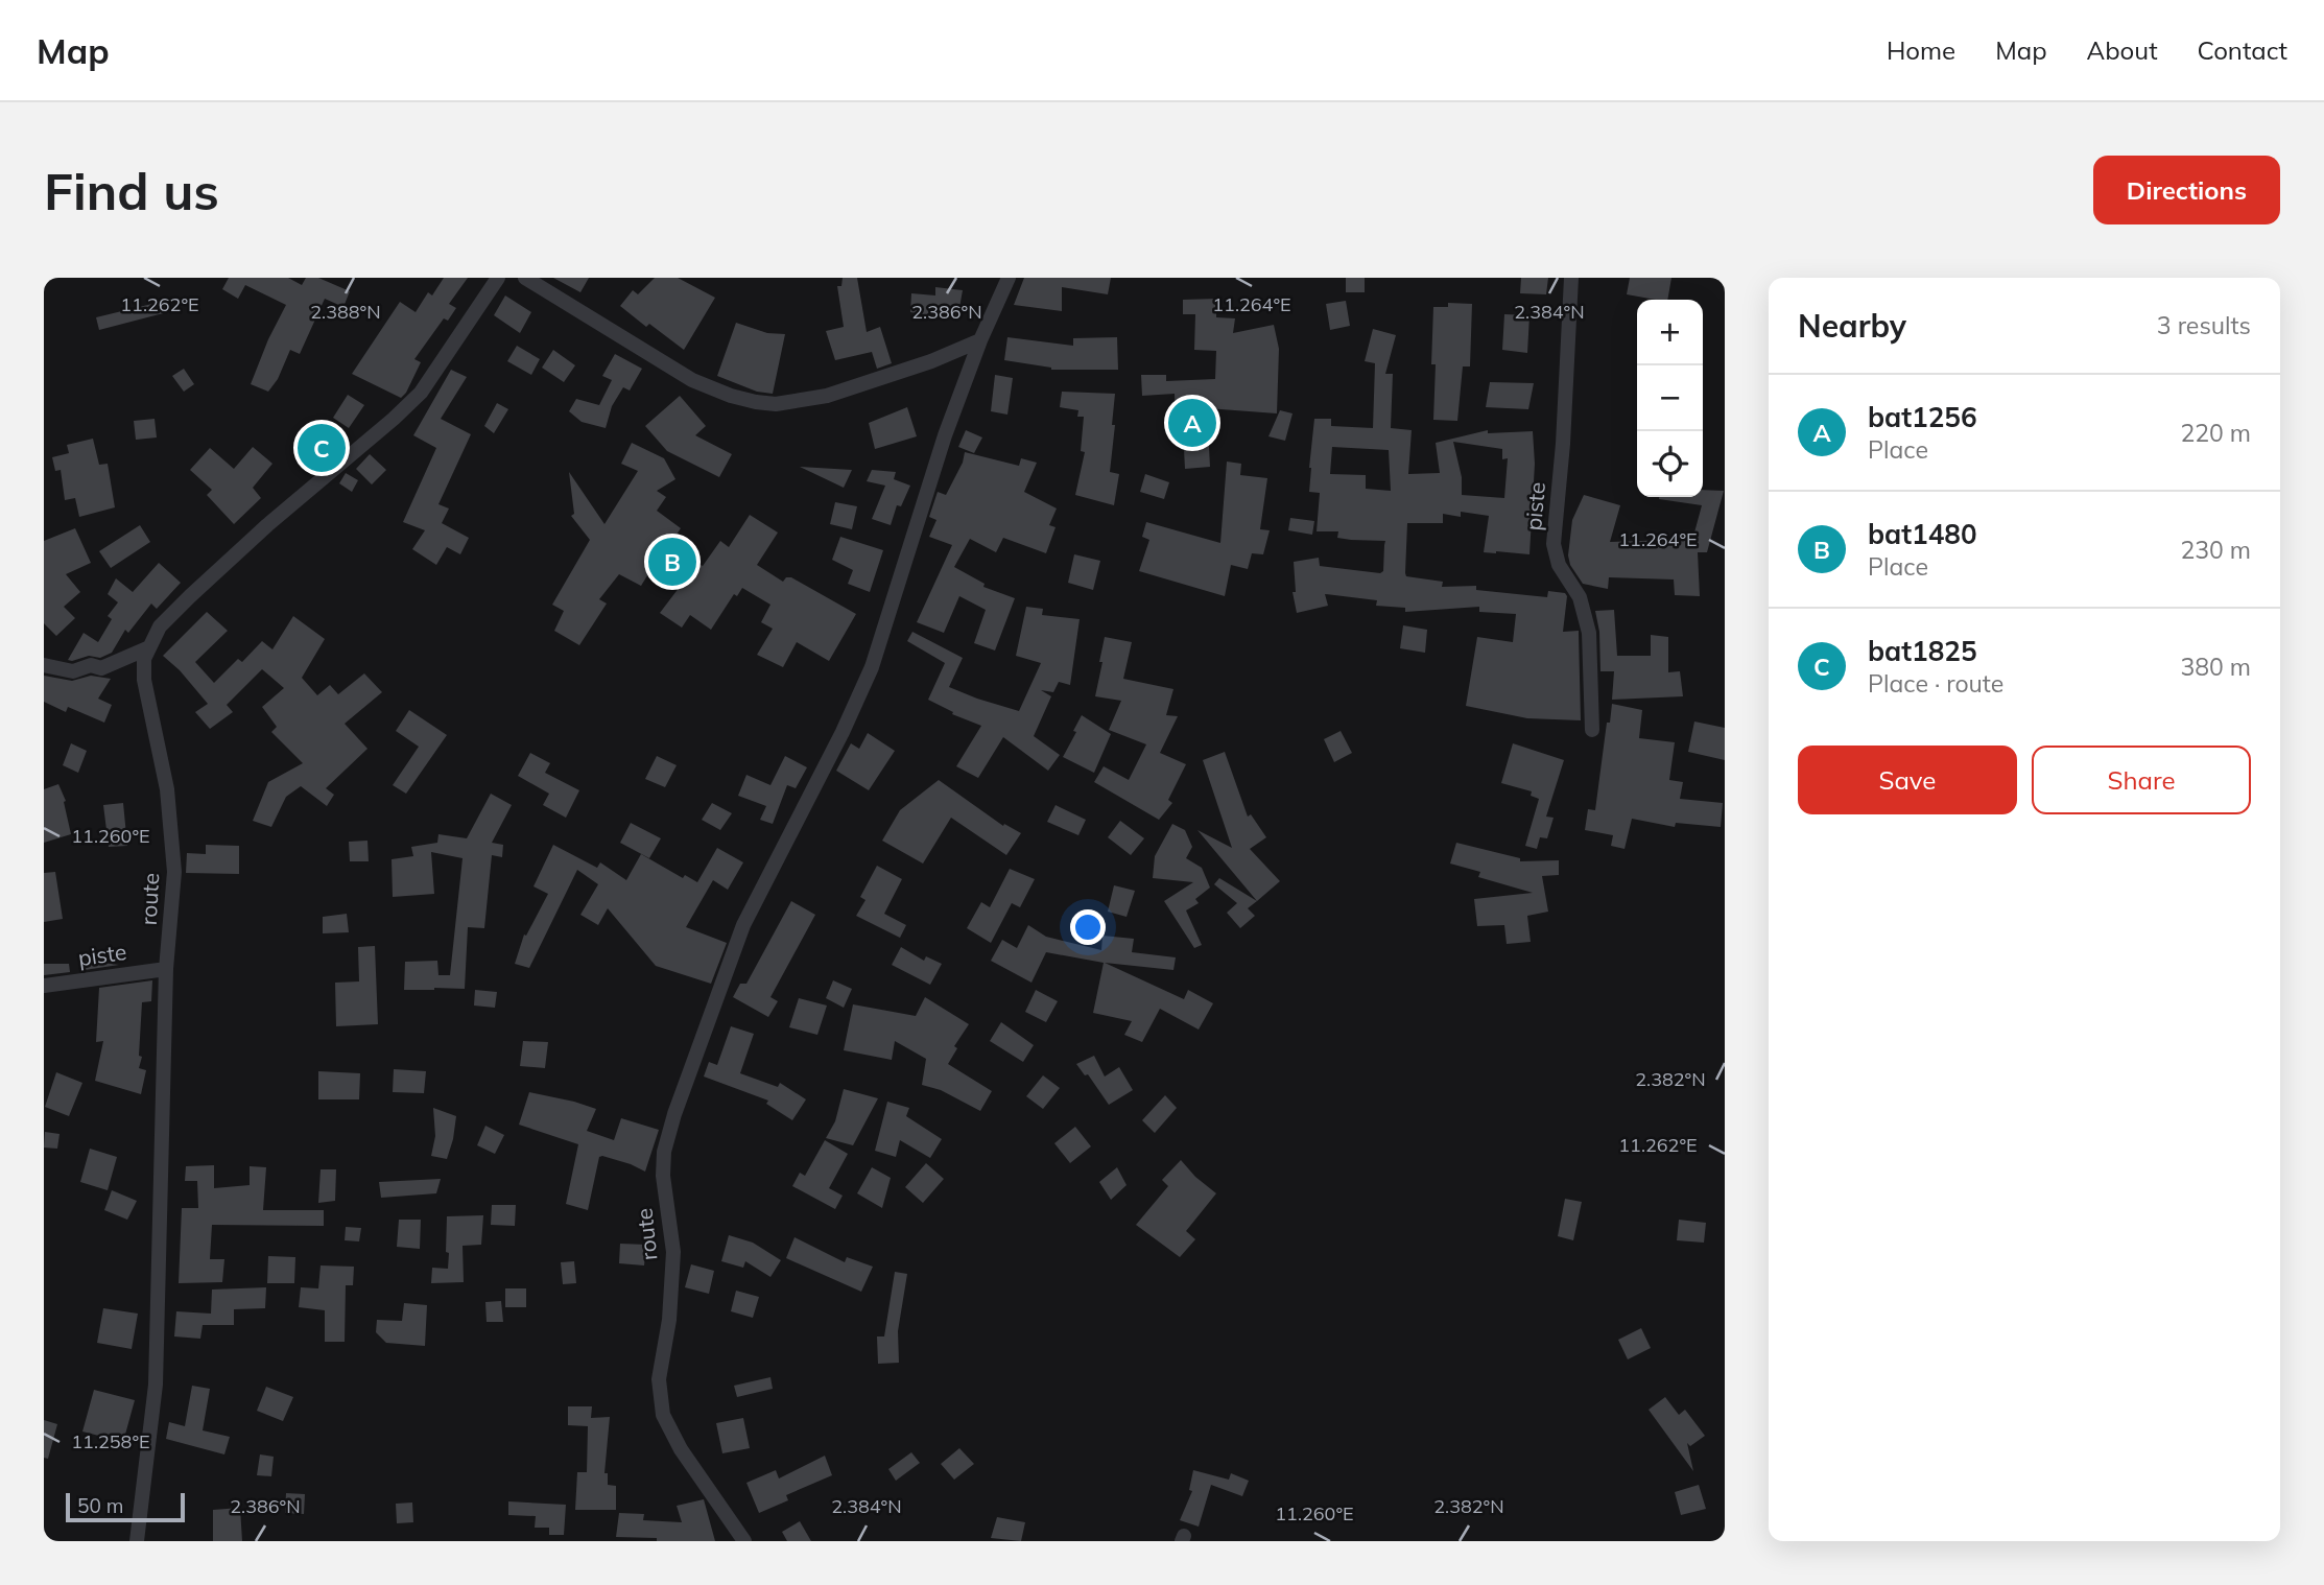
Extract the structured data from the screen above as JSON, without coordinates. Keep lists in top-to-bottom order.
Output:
{
  "streets": {
    "street": ["piste", "route"]
  },
  "crossings": [
    ["piste", "route"]
  ],
  "scale_bar": "50 m",
  "page": {
    "header": "Map",
    "nav": [
      "Home",
      "Map",
      "About",
      "Contact"
    ],
    "buttons": [
      "Directions",
      ["Save", "Share"]
    ],
    "title": "Find us",
    "heading": ["Nearby", "3 results"],
    "map_buttons": ["+", "−"],
    "list": [
      {
        "mark": "A",
        "name": "bat1256",
        "note": "Place",
        "value": "220 m"
      },
      {
        "mark": "B",
        "name": "bat1480",
        "note": "Place",
        "value": "230 m"
      },
      {
        "mark": "C",
        "name": "bat1825",
        "note": "Place · route",
        "value": "380 m"
      }
    ],
    "pins": ["A", "C", "B"],
    "scale": "50 m"
  },
  "coordinates": [
    "11.264°E",
    "11.262°E",
    "2.388°N",
    "2.386°N",
    "2.384°N",
    "11.260°E",
    "2.382°N",
    "11.258°E"
  ]
}
